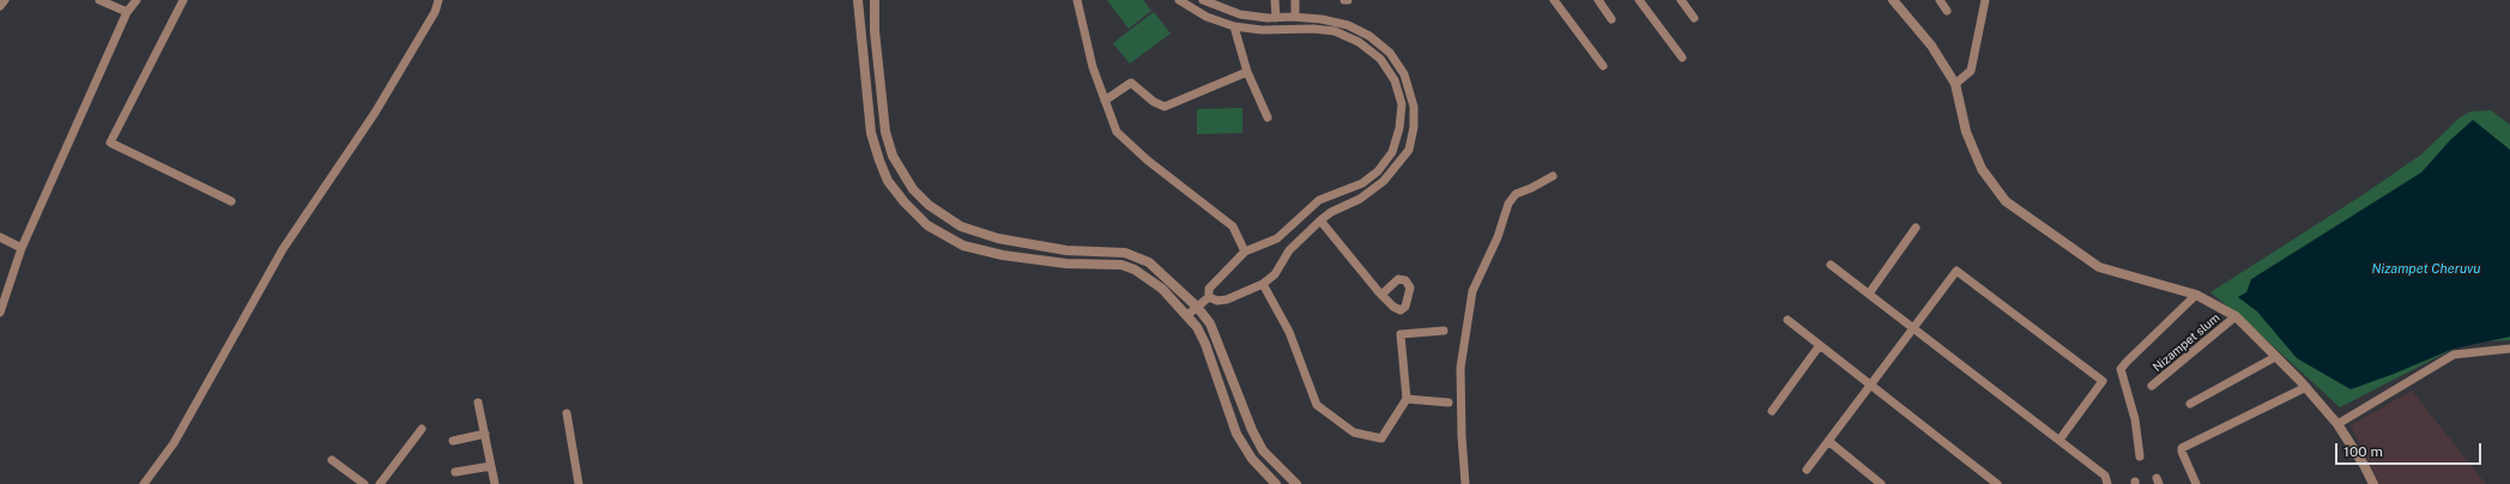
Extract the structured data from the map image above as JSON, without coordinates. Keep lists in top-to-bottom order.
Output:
{
  "streets": {
    "street": ["Nizampet slum"]
  },
  "water": ["Nizampet Cheruvu"],
  "scale_bar": "100 m"
}
